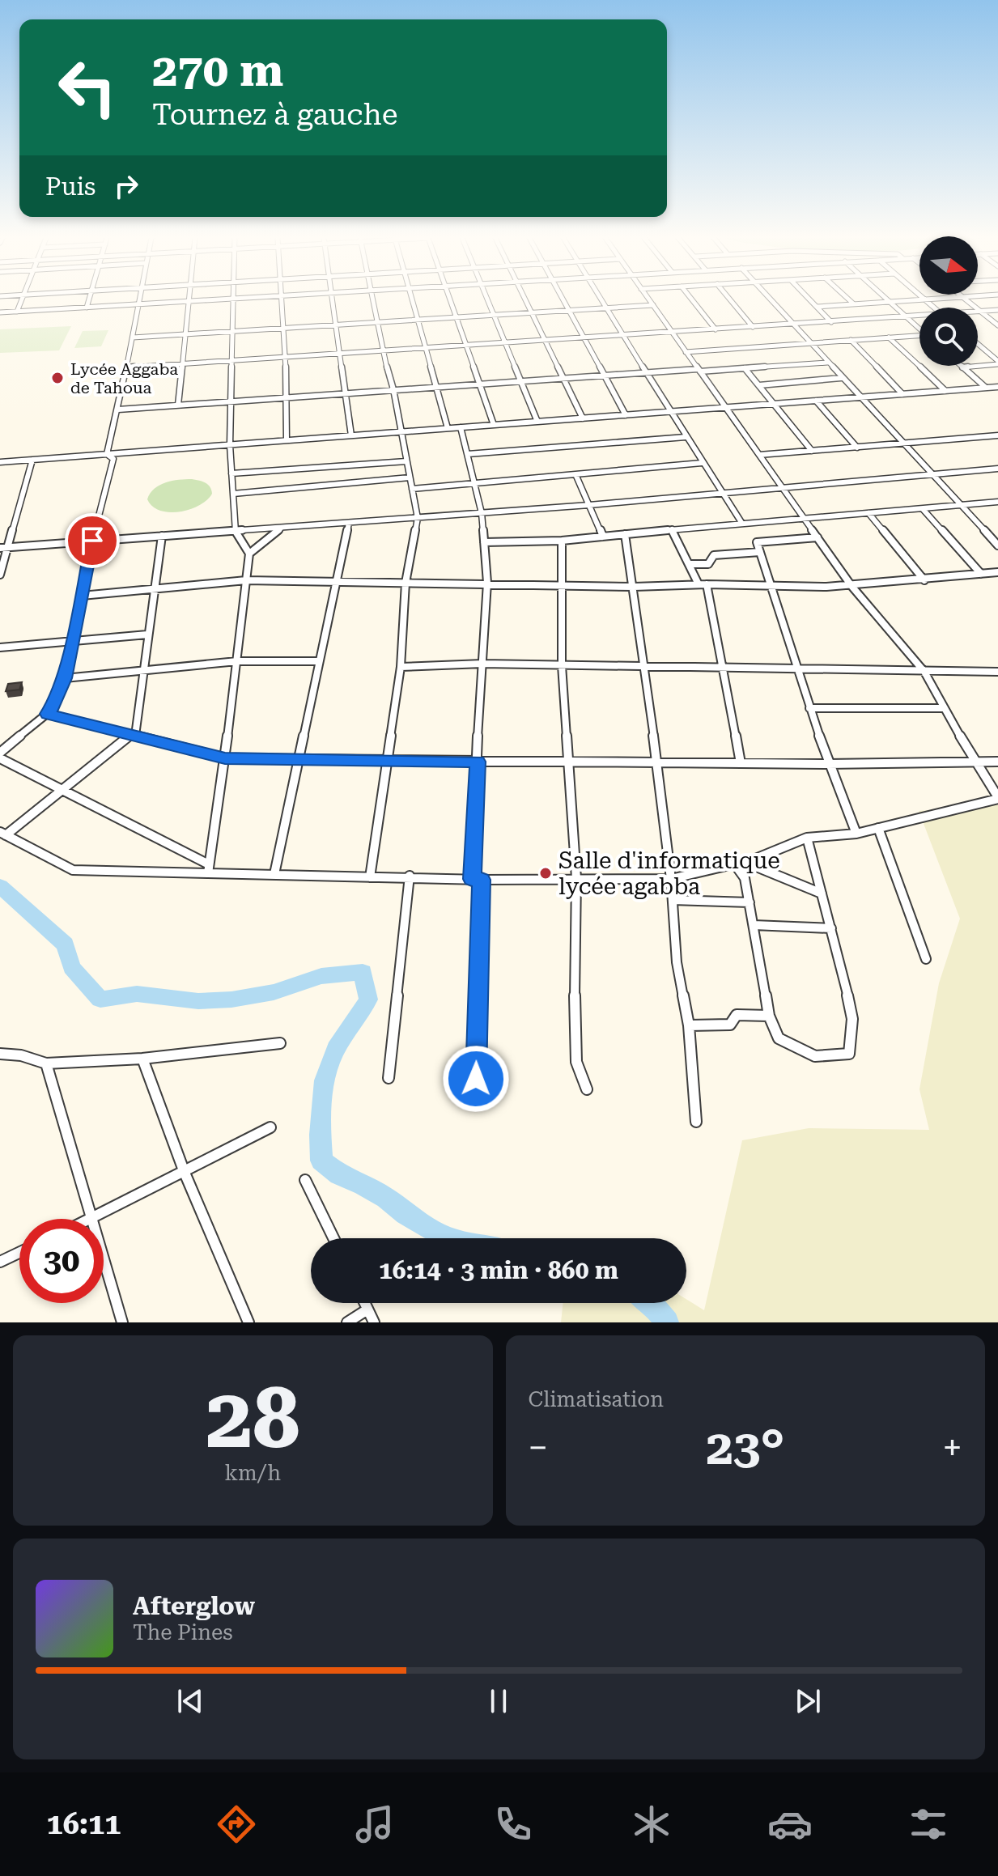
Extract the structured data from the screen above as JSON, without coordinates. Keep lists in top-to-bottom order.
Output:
{
  "places": ["Lycée Aggaba de Tahoua", "Salle d'informatique lycée agabba"],
  "north": "right",
  "page": {
    "turn": ["270 m", "Tournez à gauche"],
    "then": "Puis",
    "limit": "30",
    "trip": "16:14 · 3 min · 860 m",
    "tile": [
      ["28", "km/h"],
      "Climatisation"
    ],
    "heat": ["−", "23°", "+"],
    "song": ["Afterglow", "The Pines"],
    "tabs": "16:11"
  }
}
